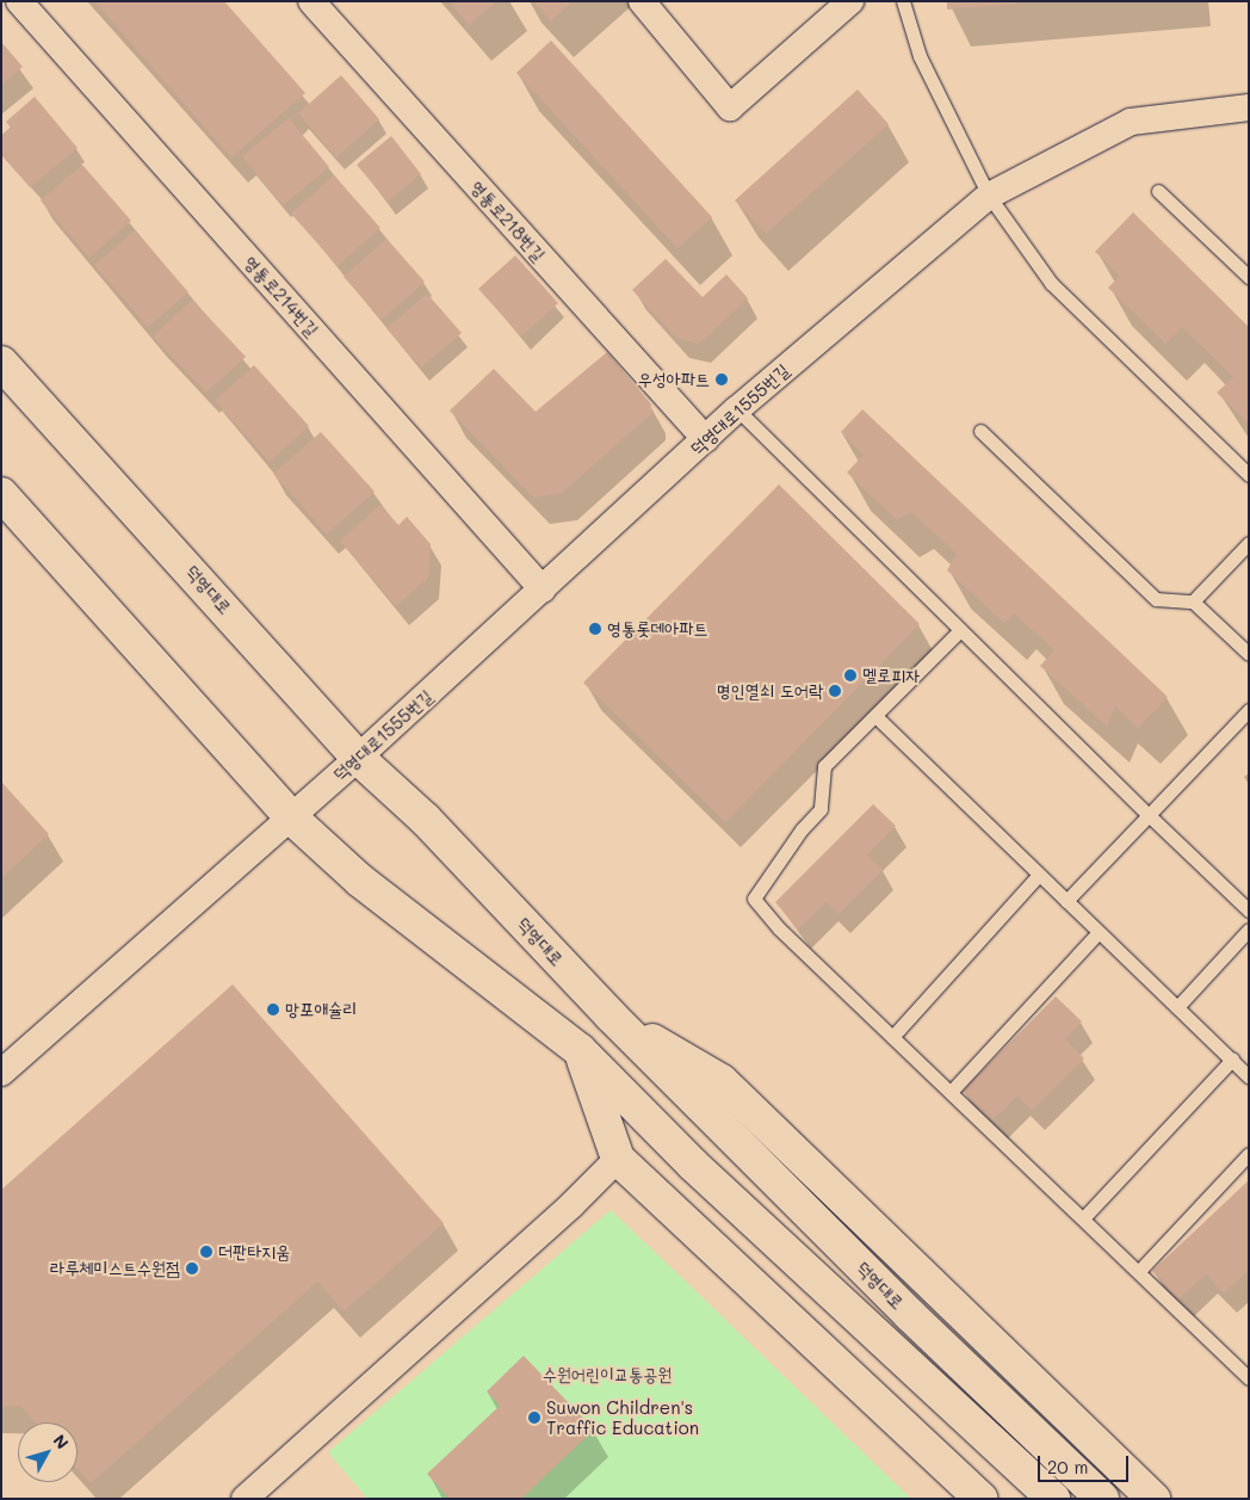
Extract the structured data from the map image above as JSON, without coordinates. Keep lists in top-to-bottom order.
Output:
{
  "streets": {
    "main road": ["덕영대로"],
    "street": ["영통로218번길", "영통로214번길", "덕영대로1555번길"]
  },
  "crossings": [
    ["영통로218번길", "덕영대로1555번길"],
    ["영통로214번길", "덕영대로1555번길"],
    ["덕영대로1555번길", "덕영대로"]
  ],
  "parks": ["수원어린이교통공원"],
  "places": [
    "우성아파트",
    "영통롯데아파트",
    "멜로피자",
    "명인열쇠 도어락",
    "망포애슐리",
    "더판타지움",
    "라루체미스트수원점",
    "Suwon Children's Traffic Education"
  ],
  "scale_bar": "20 m",
  "north": "top right"
}
